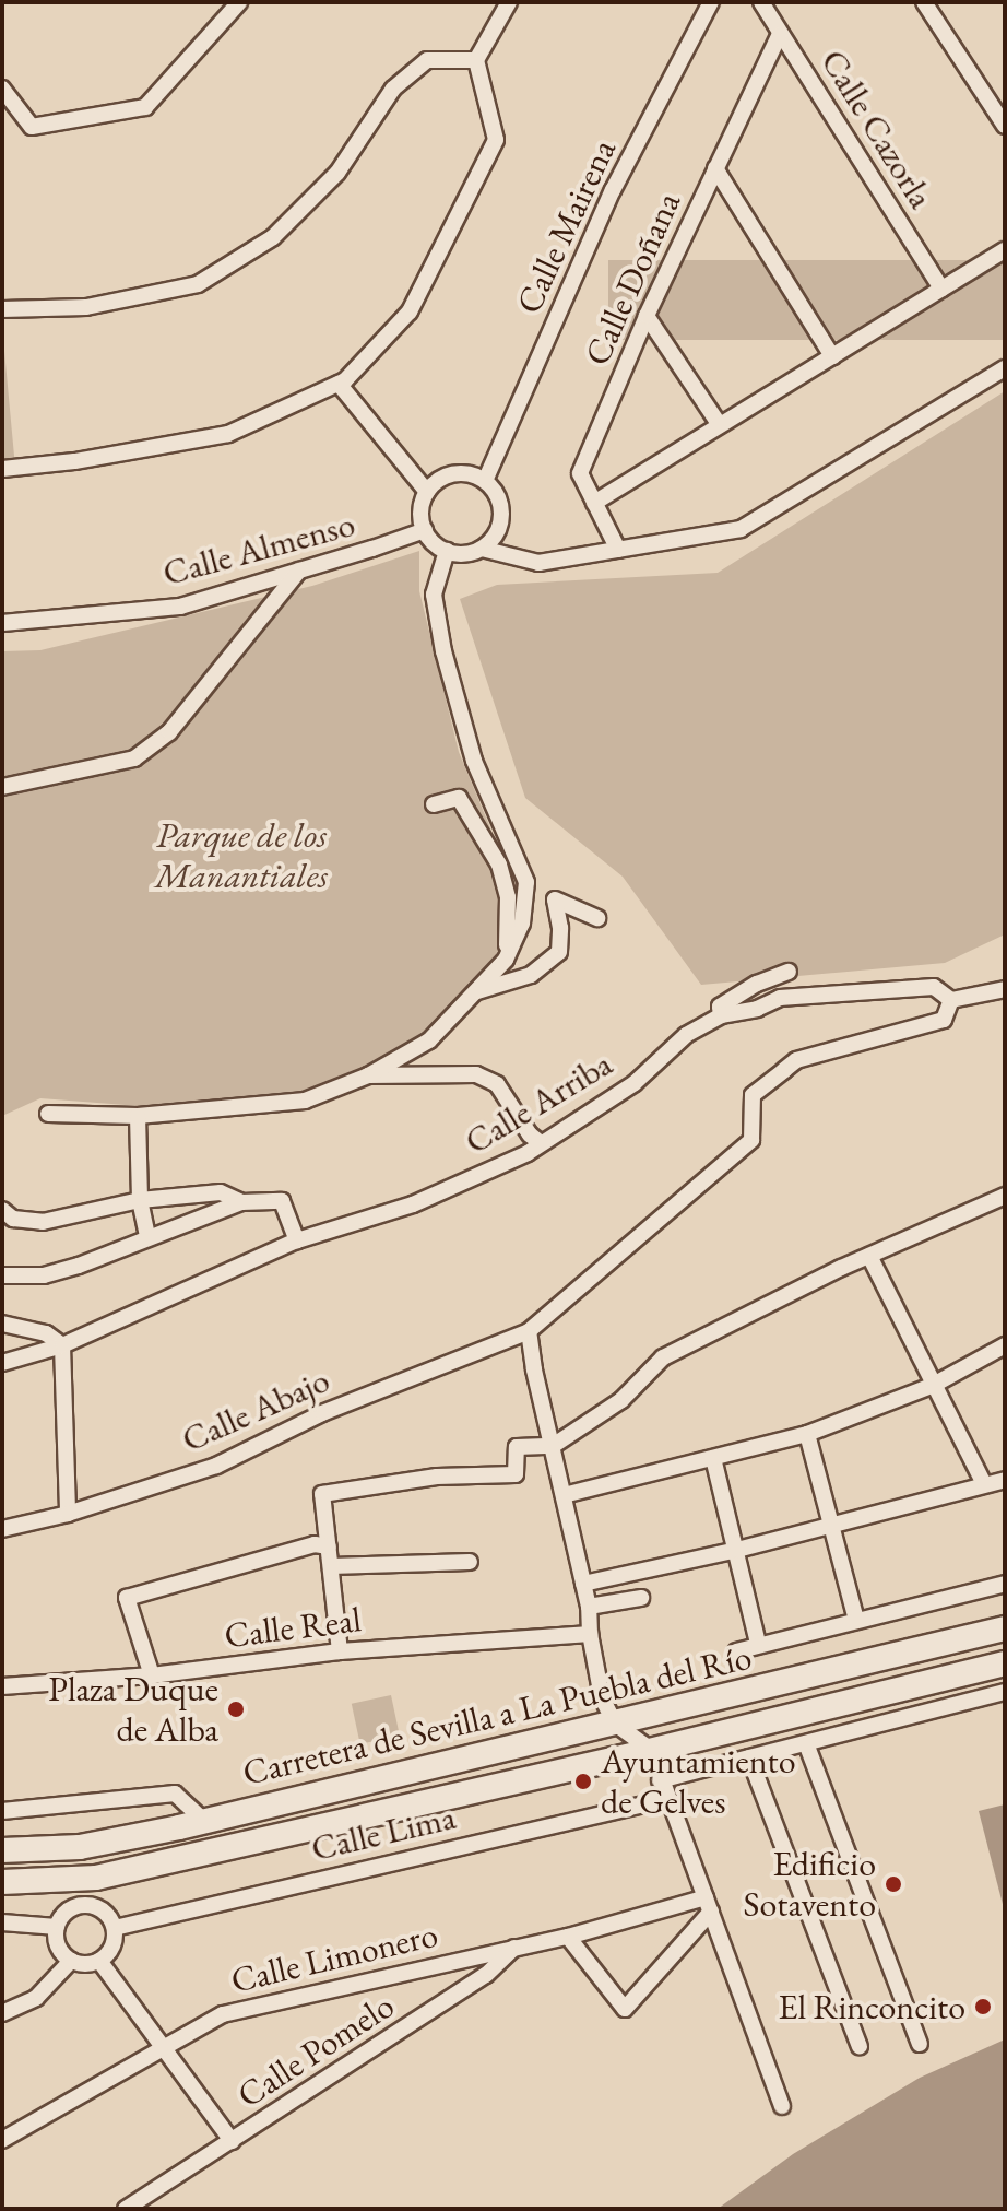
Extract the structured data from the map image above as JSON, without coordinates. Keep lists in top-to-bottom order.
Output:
{
  "streets": {
    "main road": ["Carretera de Sevilla a La Puebla del Río"],
    "street": [
      "Calle Cazorla",
      "Calle Mairena",
      "Calle Doñana",
      "Calle Almenso",
      "Calle Arriba",
      "Calle Abajo",
      "Calle Real",
      "Calle Lima",
      "Calle Limonero",
      "Calle Pomelo"
    ]
  },
  "crossings": [
    ["Calle Cazorla", "Calle Doñana"],
    ["Calle Mairena", "Calle Almenso"],
    ["Calle Arriba", "Calle Abajo"],
    ["Calle Limonero", "Calle Pomelo"]
  ],
  "parks": ["Parque de los Manantiales"],
  "places": [
    "Plaza Duque de Alba",
    "Ayuntamiento de Gelves",
    "Edificio Sotavento",
    "El Rinconcito"
  ]
}
